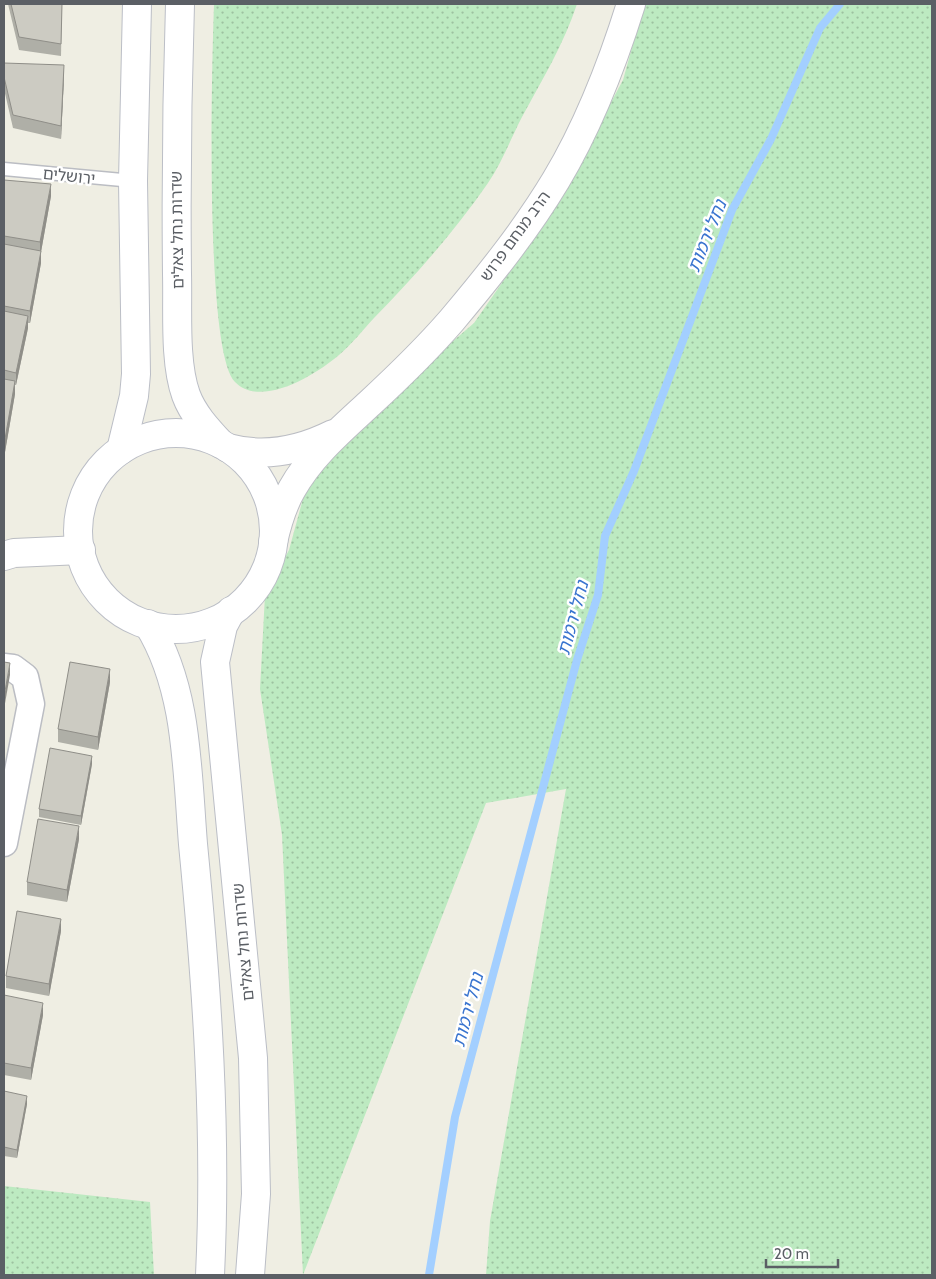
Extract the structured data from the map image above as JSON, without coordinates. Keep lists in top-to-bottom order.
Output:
{
  "streets": {
    "main road": ["שדרות נחל צאלים", "הרב מנחם פרוש"],
    "lane": ["ירושלים"]
  },
  "crossings": [
    ["שדרות נחל צאלים", "הרב מנחם פרוש"]
  ],
  "water": ["נחל ירמות"],
  "scale_bar": "20 m"
}
